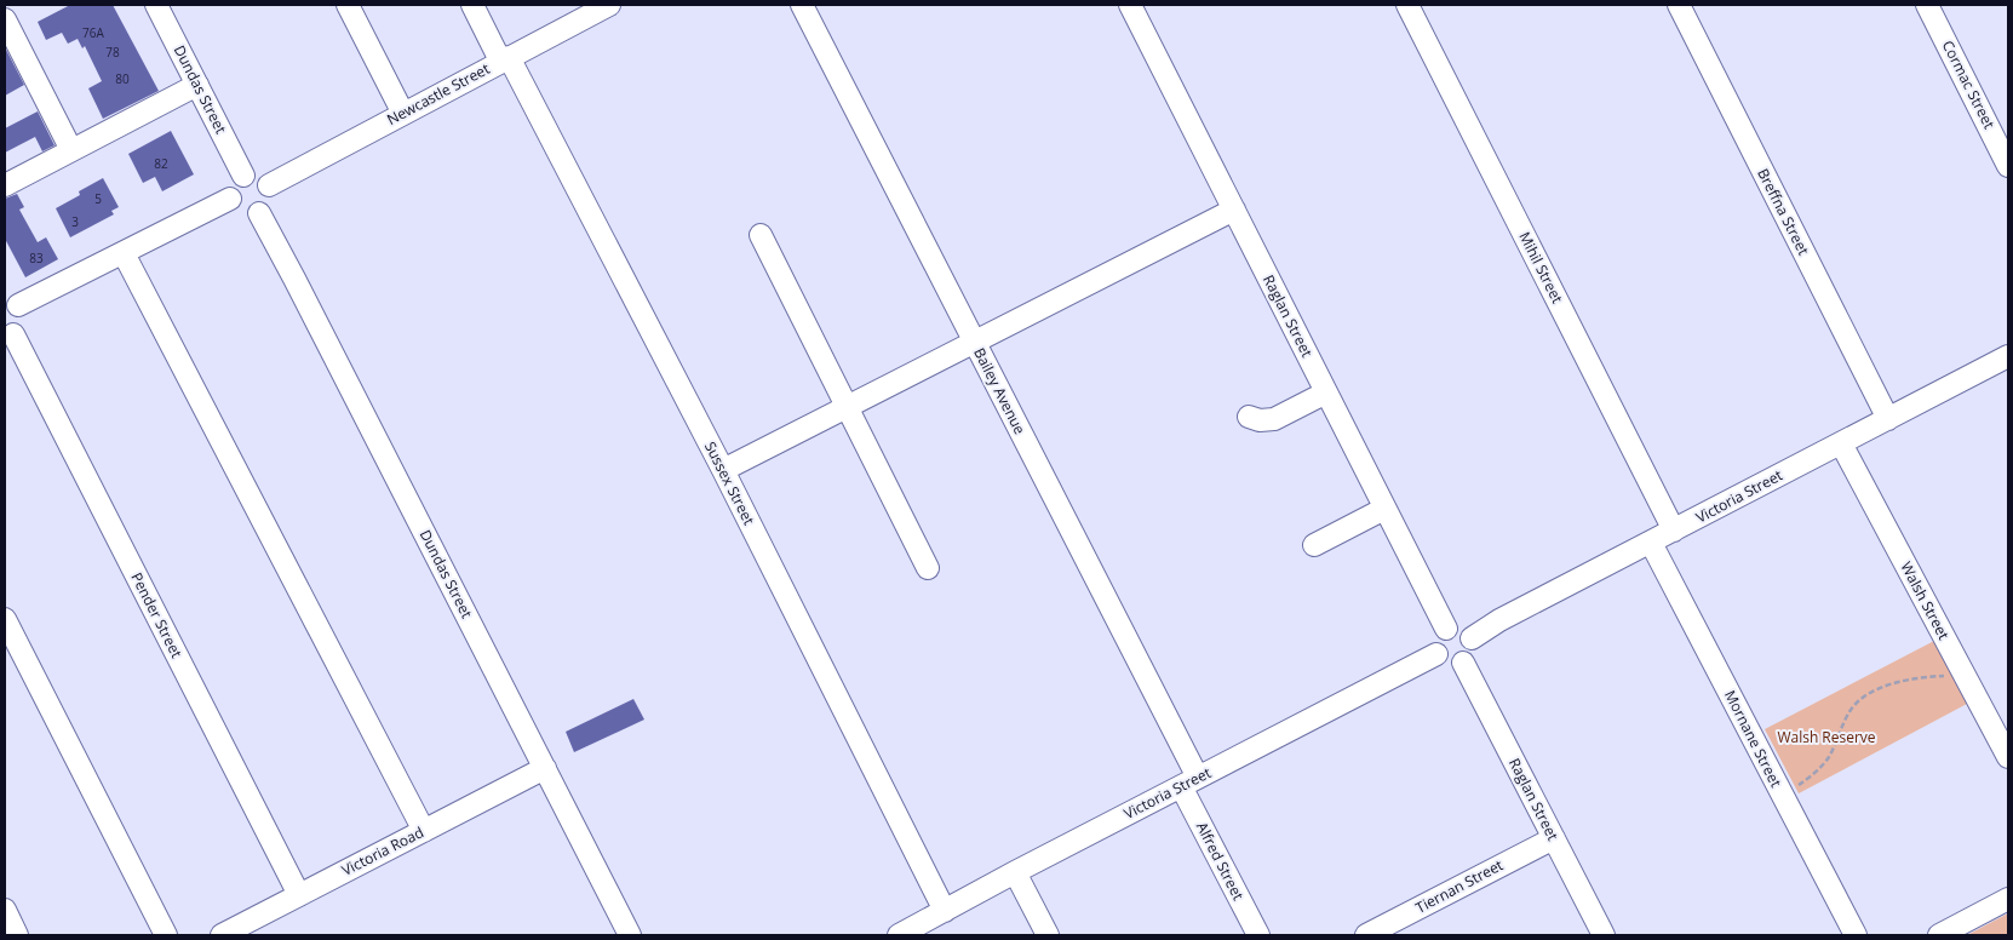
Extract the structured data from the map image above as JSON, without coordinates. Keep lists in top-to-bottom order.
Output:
{
  "streets": {
    "street": [
      "Cormac Street",
      "Dundas Street",
      "Newcastle Street",
      "Breffna Street",
      "Mihil Street",
      "Raglan Street",
      "Bailey Avenue",
      "Sussex Street",
      "Victoria Street",
      "Walsh Street",
      "Pender Street",
      "Mornane Street",
      "Victoria Road",
      "Alfred Street",
      "Tiernan Street"
    ]
  },
  "crossings": [
    ["Dundas Street", "Newcastle Street"],
    ["Dundas Street", "Victoria Road"],
    ["Newcastle Street", "Sussex Street"],
    ["Breffna Street", "Victoria Street"],
    ["Mihil Street", "Victoria Street"],
    ["Raglan Street", "Victoria Street"],
    ["Raglan Street", "Tiernan Street"],
    ["Bailey Avenue", "Victoria Street"],
    ["Bailey Avenue", "Alfred Street"],
    ["Sussex Street", "Victoria Street"],
    ["Victoria Street", "Walsh Street"],
    ["Victoria Street", "Mornane Street"],
    ["Victoria Street", "Alfred Street"],
    ["Pender Street", "Victoria Road"]
  ],
  "parks": ["Walsh Reserve"],
  "house_numbers": [
    "76A",
    "78",
    "80",
    "82",
    "5",
    "3",
    "83"
  ]
}
